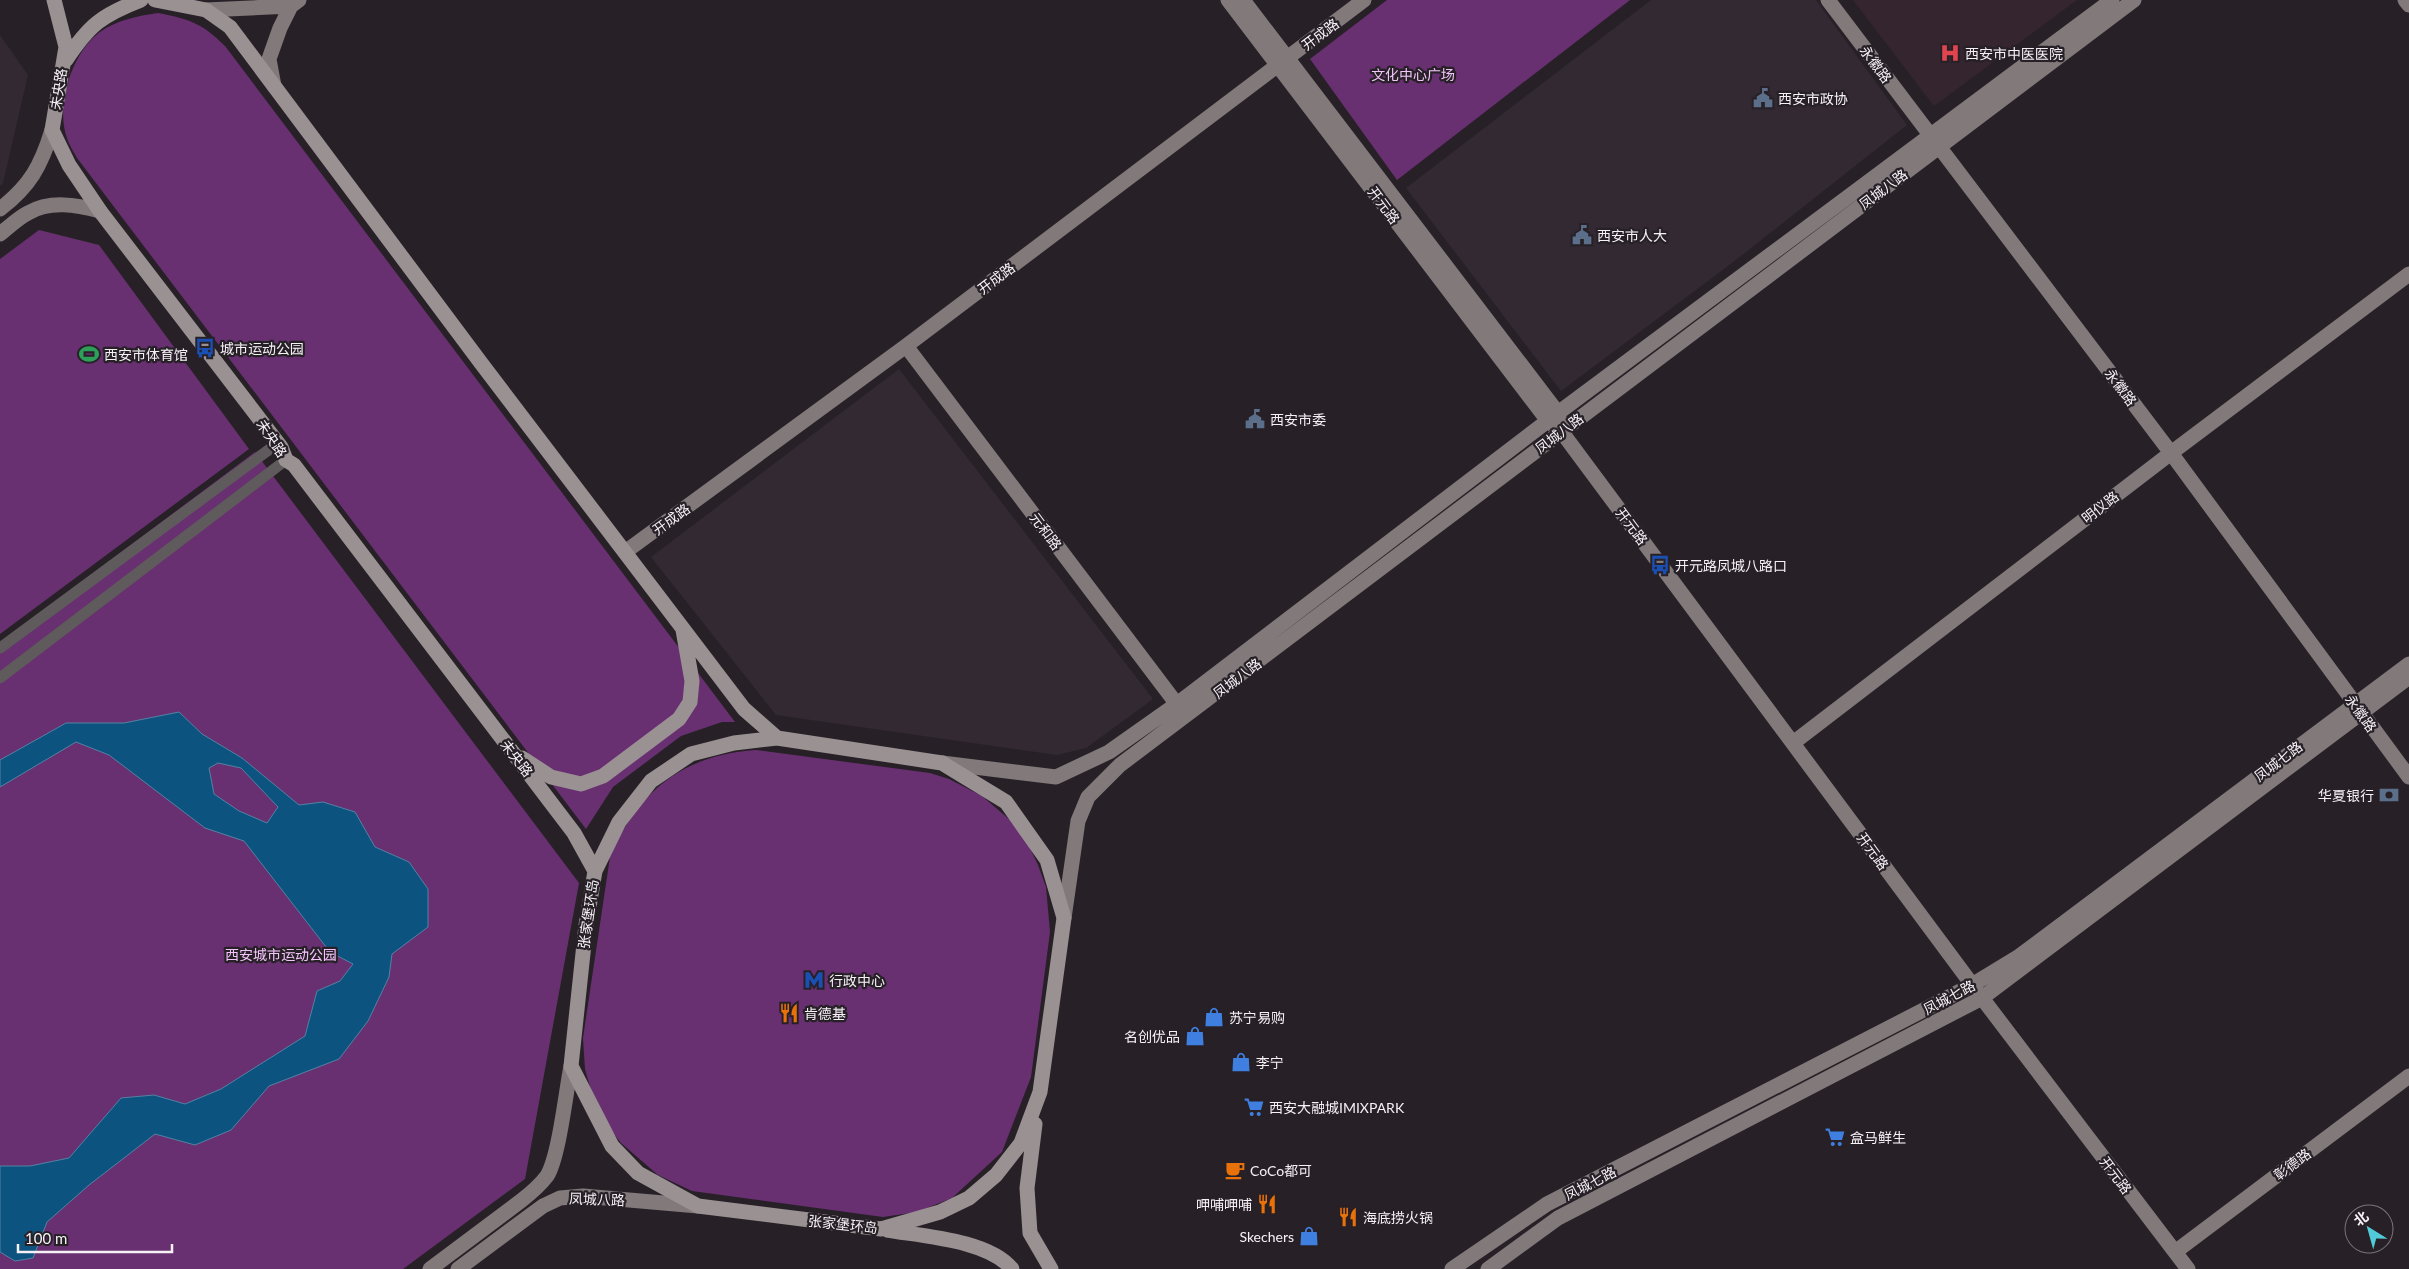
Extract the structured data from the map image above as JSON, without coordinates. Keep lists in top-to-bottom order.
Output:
{
  "streets": {
    "main road": ["未央路", "张家堡环岛"],
    "street": [
      "开成路",
      "永徽路",
      "凤城八路",
      "开元路",
      "明仪路",
      "元和路",
      "凤城七路",
      "彰德路"
    ]
  },
  "crossings": [
    ["开成路", "开元路"],
    ["开成路", "元和路"],
    ["永徽路", "凤城八路"],
    ["永徽路", "明仪路"],
    ["永徽路", "凤城七路"],
    ["未央路", "张家堡环岛"],
    ["凤城八路", "开元路"],
    ["凤城八路", "元和路"],
    ["凤城八路", "张家堡环岛"],
    ["开元路", "明仪路"],
    ["开元路", "凤城七路"],
    ["开元路", "彰德路"]
  ],
  "parks": ["文化中心广场", "西安城市运动公园"],
  "places": {
    "hospital": ["西安市中医医院"],
    "public building": ["西安市政协", "西安市人大", "西安市委"],
    "bus stop": ["城市运动公园", "开元路凤城八路口"],
    "sports": ["西安市体育馆"],
    "bank": ["华夏银行"],
    "metro station": ["行政中心"],
    "restaurant": ["肯德基", "呷哺呷哺", "海底捞火锅"],
    "shop": [
      "苏宁易购",
      "名创优品",
      "李宁",
      "Skechers"
    ],
    "supermarket": ["西安大融城IMIXPARK", "盒马鲜生"],
    "cafe": ["CoCo都可"]
  },
  "scale_bar": "100 m",
  "north": "top left"
}
